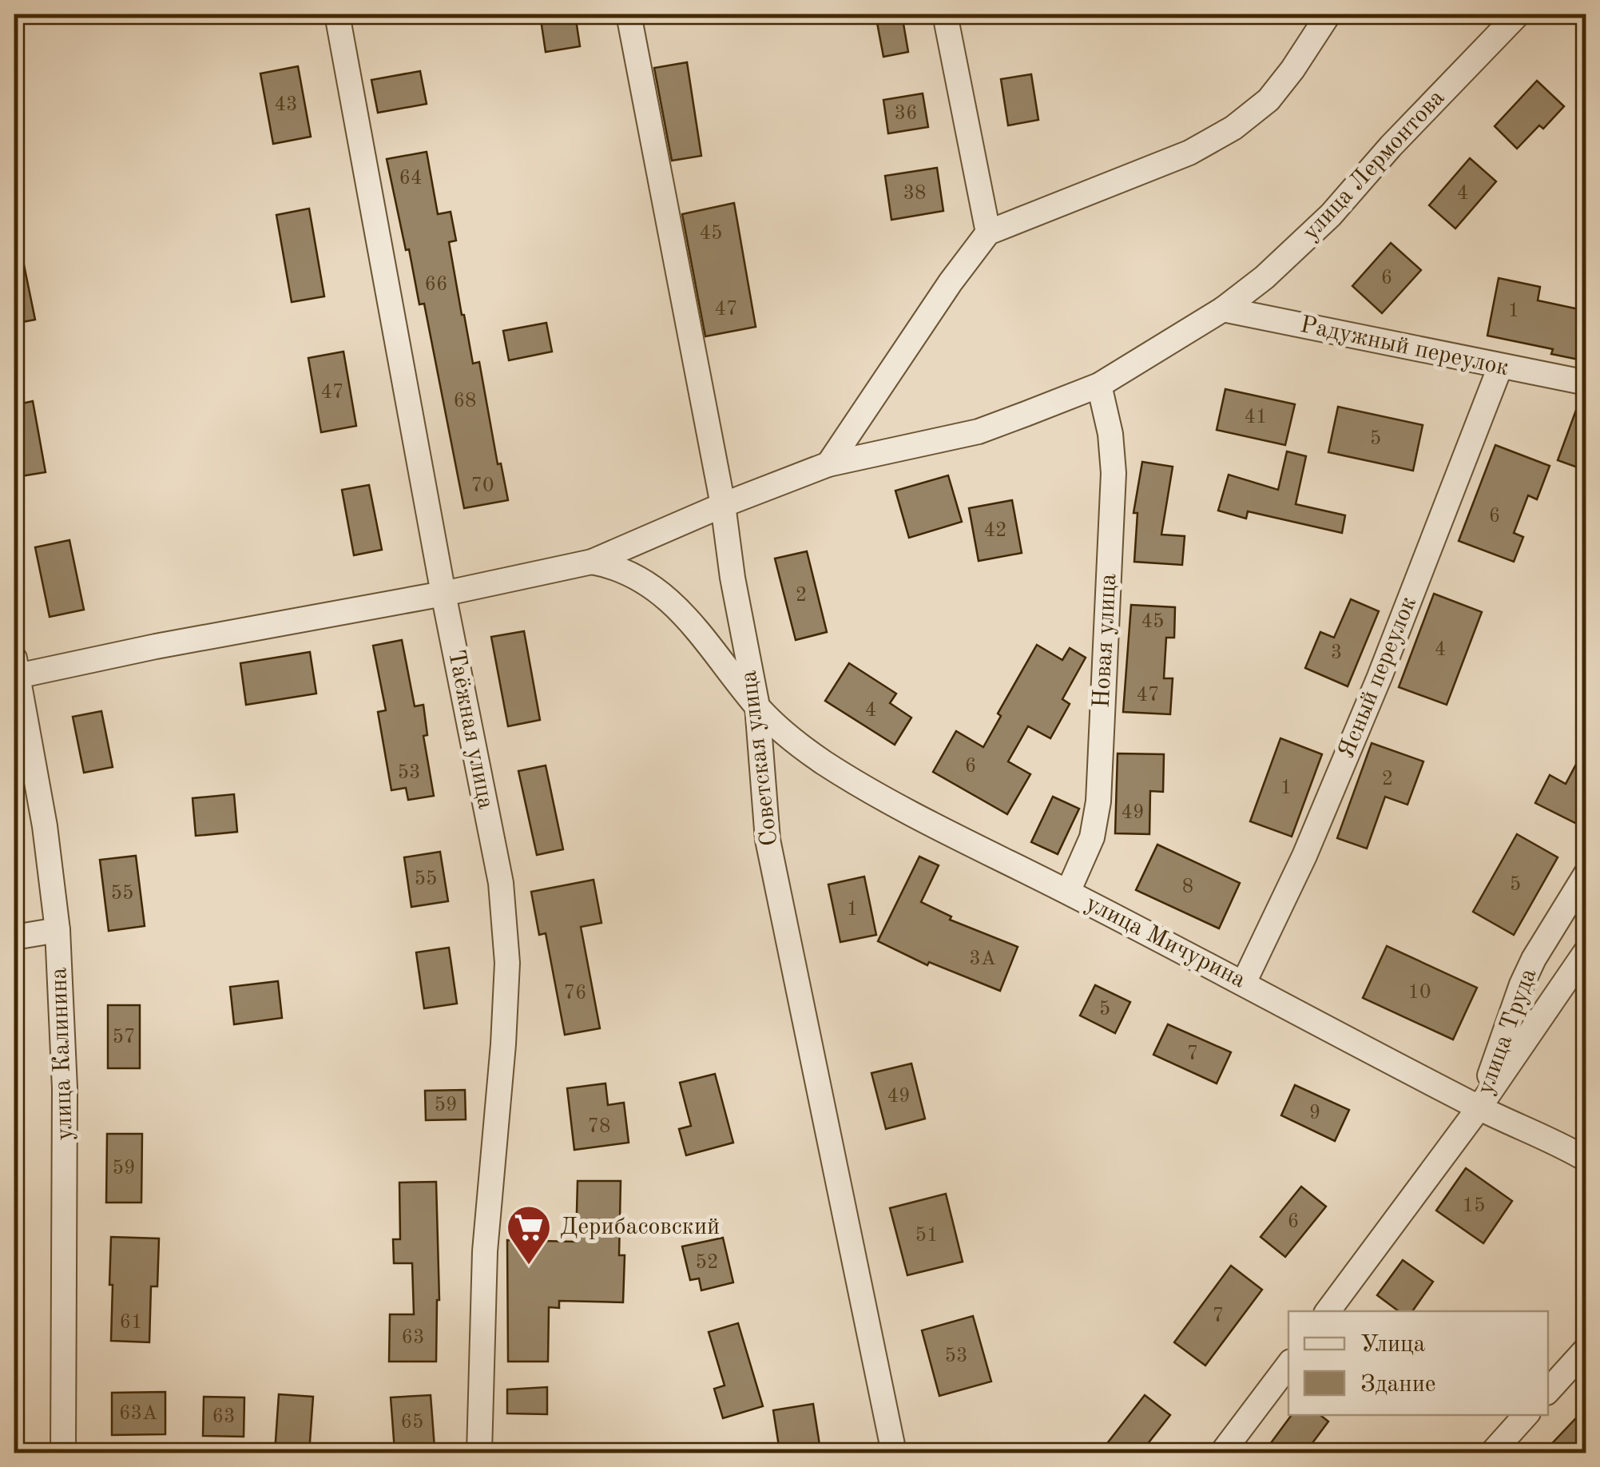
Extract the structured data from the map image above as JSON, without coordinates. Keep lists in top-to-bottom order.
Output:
{
  "streets": {
    "street": [
      "улица Лермонтова",
      "Радужный переулок",
      "Новая улица",
      "Ясный переулок",
      "Таёжная улица",
      "Советская улица",
      "улица Мичурина",
      "улица Труда",
      "улица Калинина"
    ]
  },
  "crossings": [
    ["улица Лермонтова", "Радужный переулок"],
    ["улица Лермонтова", "Новая улица"],
    ["улица Лермонтова", "Таёжная улица"],
    ["улица Лермонтова", "Советская улица"],
    ["улица Лермонтова", "улица Мичурина"],
    ["улица Лермонтова", "улица Калинина"],
    ["Радужный переулок", "Ясный переулок"],
    ["Новая улица", "улица Мичурина"],
    ["Ясный переулок", "улица Мичурина"],
    ["Советская улица", "улица Мичурина"],
    ["улица Мичурина", "улица Труда"]
  ],
  "places": {
    "supermarket": ["Дерибасовский"]
  },
  "house_numbers": [
    "43",
    "36",
    "64",
    "38",
    "4",
    "45",
    "6",
    "66",
    "47",
    "1",
    "47",
    "68",
    "41",
    "5",
    "70",
    "6",
    "42",
    "2",
    "45",
    "4",
    "3",
    "47",
    "4",
    "6",
    "53",
    "2",
    "1",
    "49",
    "55",
    "5",
    "8",
    "55",
    "1",
    "3А",
    "10",
    "76",
    "5",
    "57",
    "7",
    "49",
    "59",
    "9",
    "78",
    "59",
    "15",
    "6",
    "51",
    "52",
    "7",
    "61",
    "63",
    "53",
    "63А",
    "63",
    "65"
  ],
  "legend": ["Улица", "Здание"]
}
